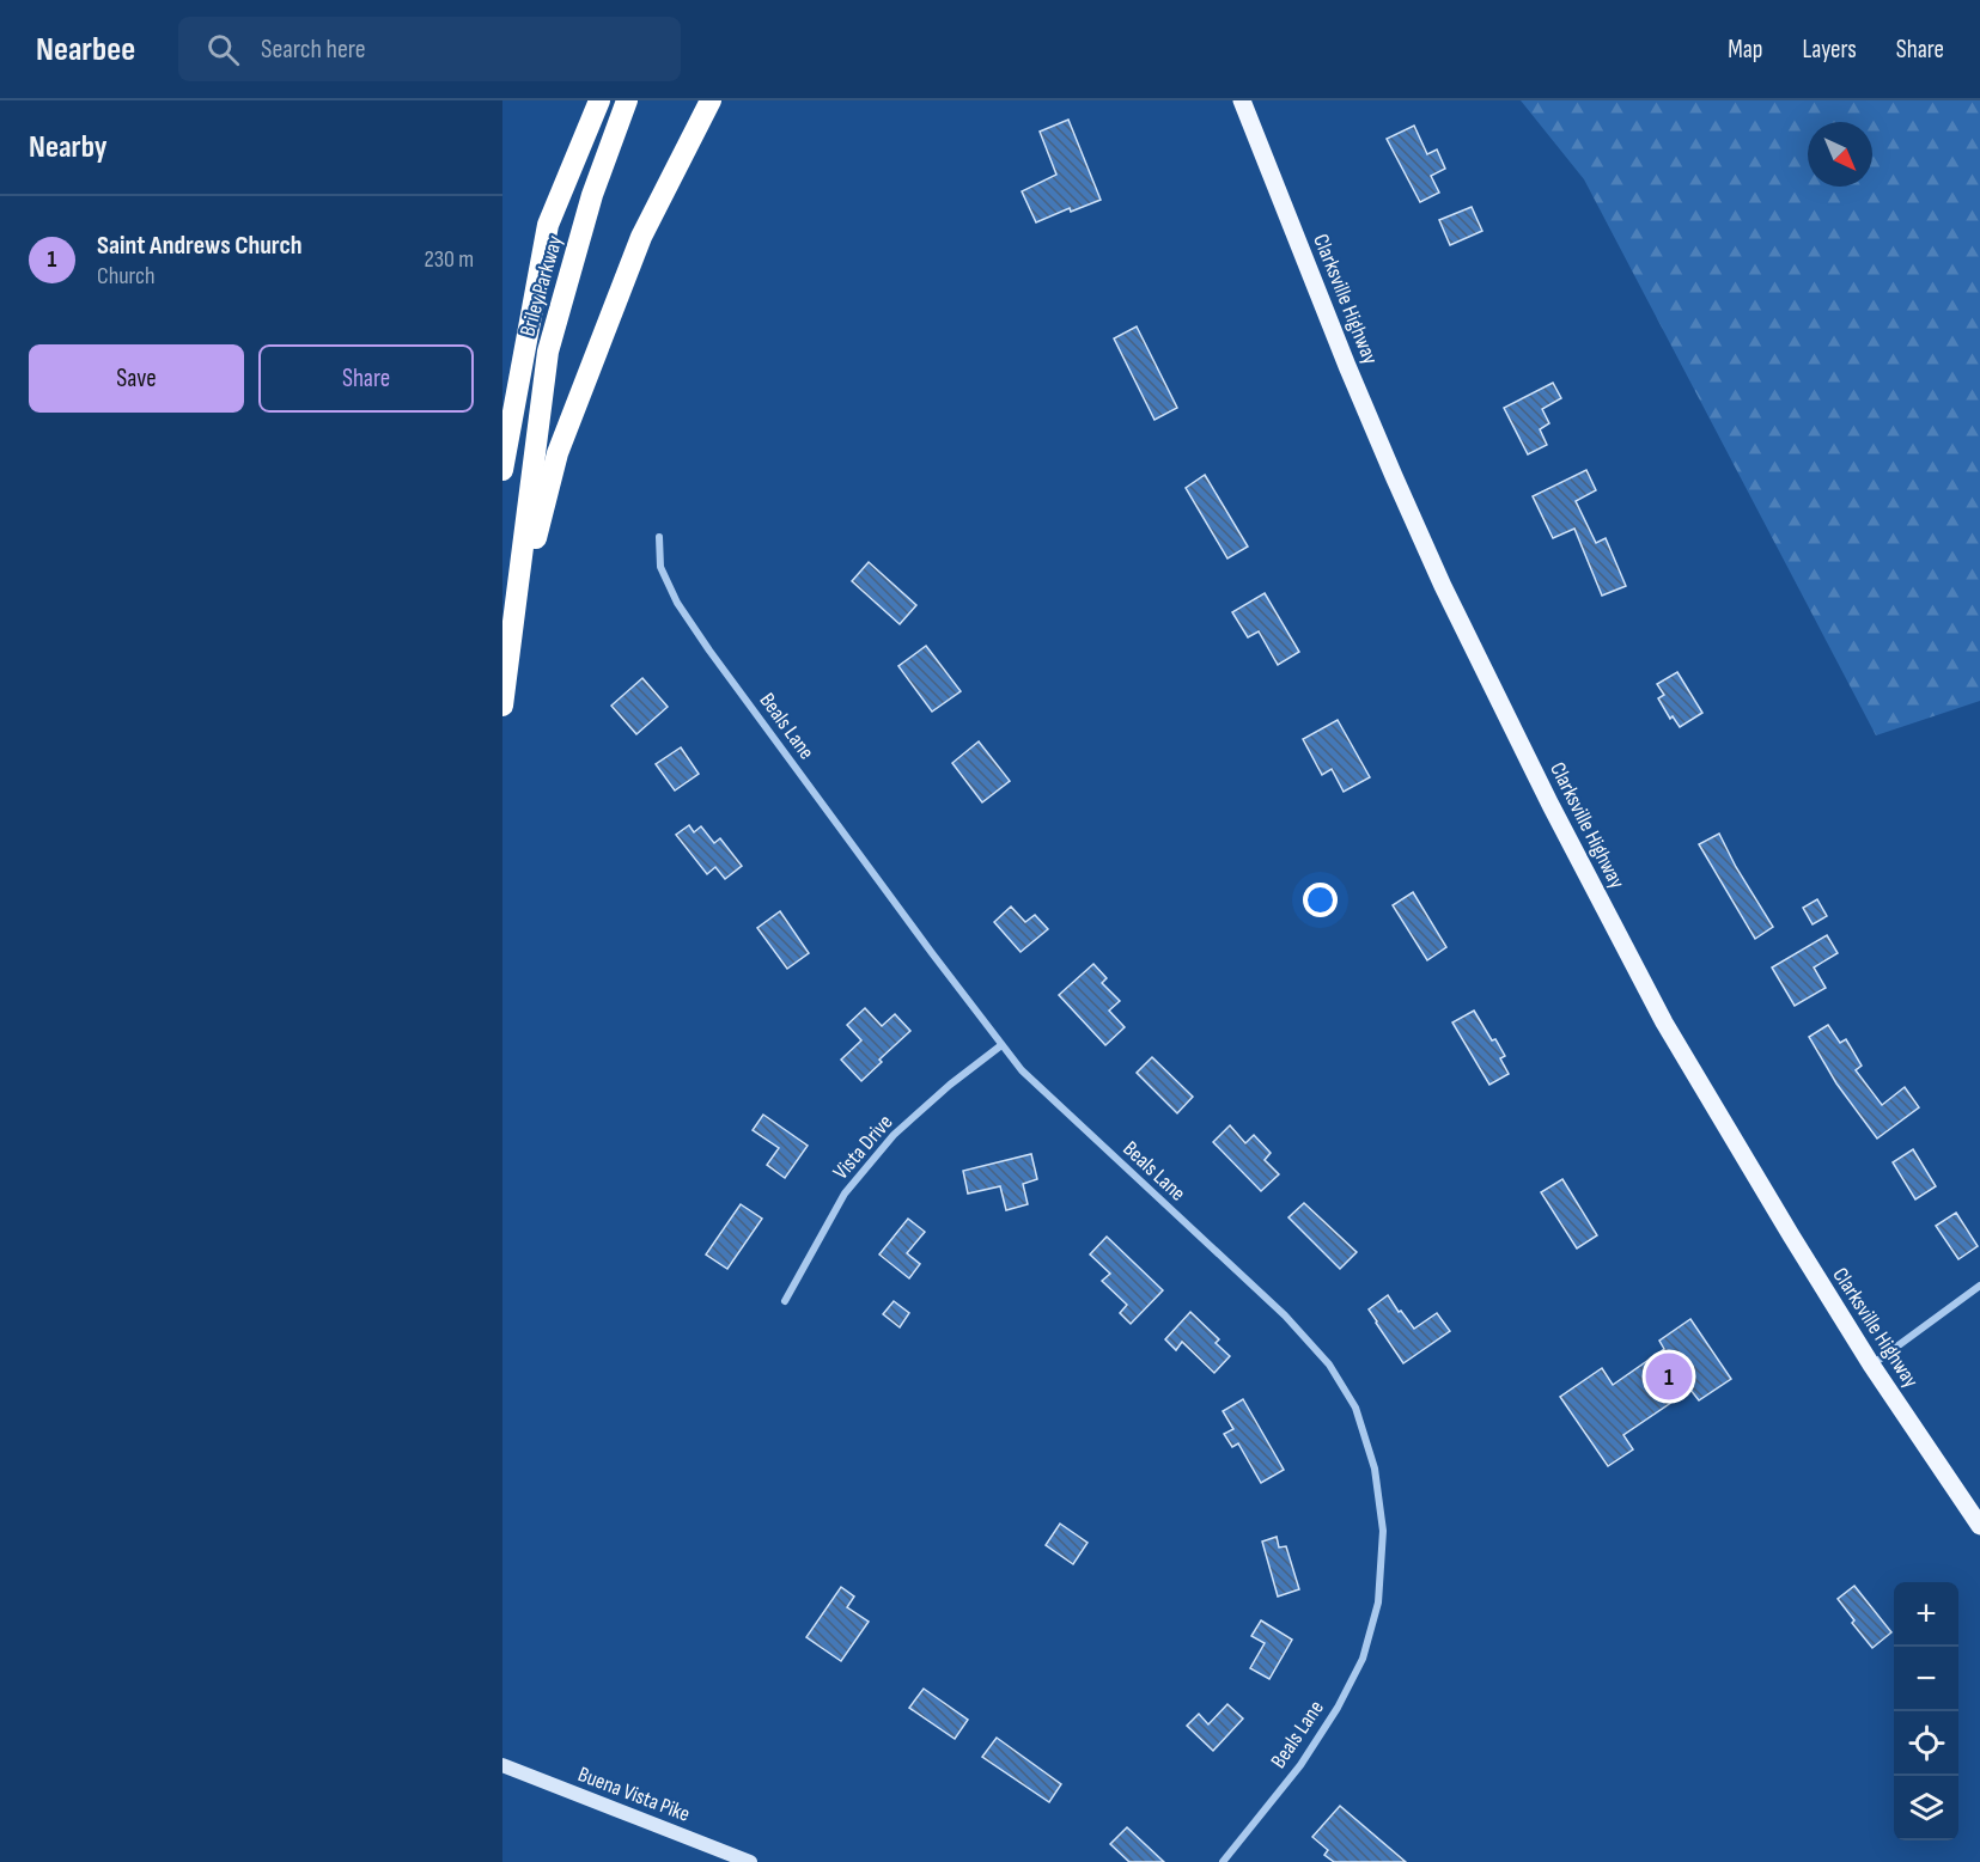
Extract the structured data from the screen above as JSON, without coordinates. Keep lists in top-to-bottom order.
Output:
{
  "streets": {
    "highway": ["Briley Parkway"],
    "main road": ["Clarksville Highway", "Buena Vista Pike"],
    "street": ["Beals Lane", "Vista Drive"]
  },
  "crossings": [
    ["Beals Lane", "Vista Drive"]
  ],
  "north": "bottom right",
  "page": {
    "header": "Nearbee",
    "search": "Search here",
    "nav": ["Map", "Layers", "Share"],
    "heading": "Nearby",
    "list": [
      {
        "mark": "1",
        "name": "Saint Andrews Church",
        "note": "Church",
        "value": "230 m"
      }
    ],
    "buttons": ["Save", "Share"],
    "pins": "1",
    "map_buttons": ["+", "−"]
  }
}
